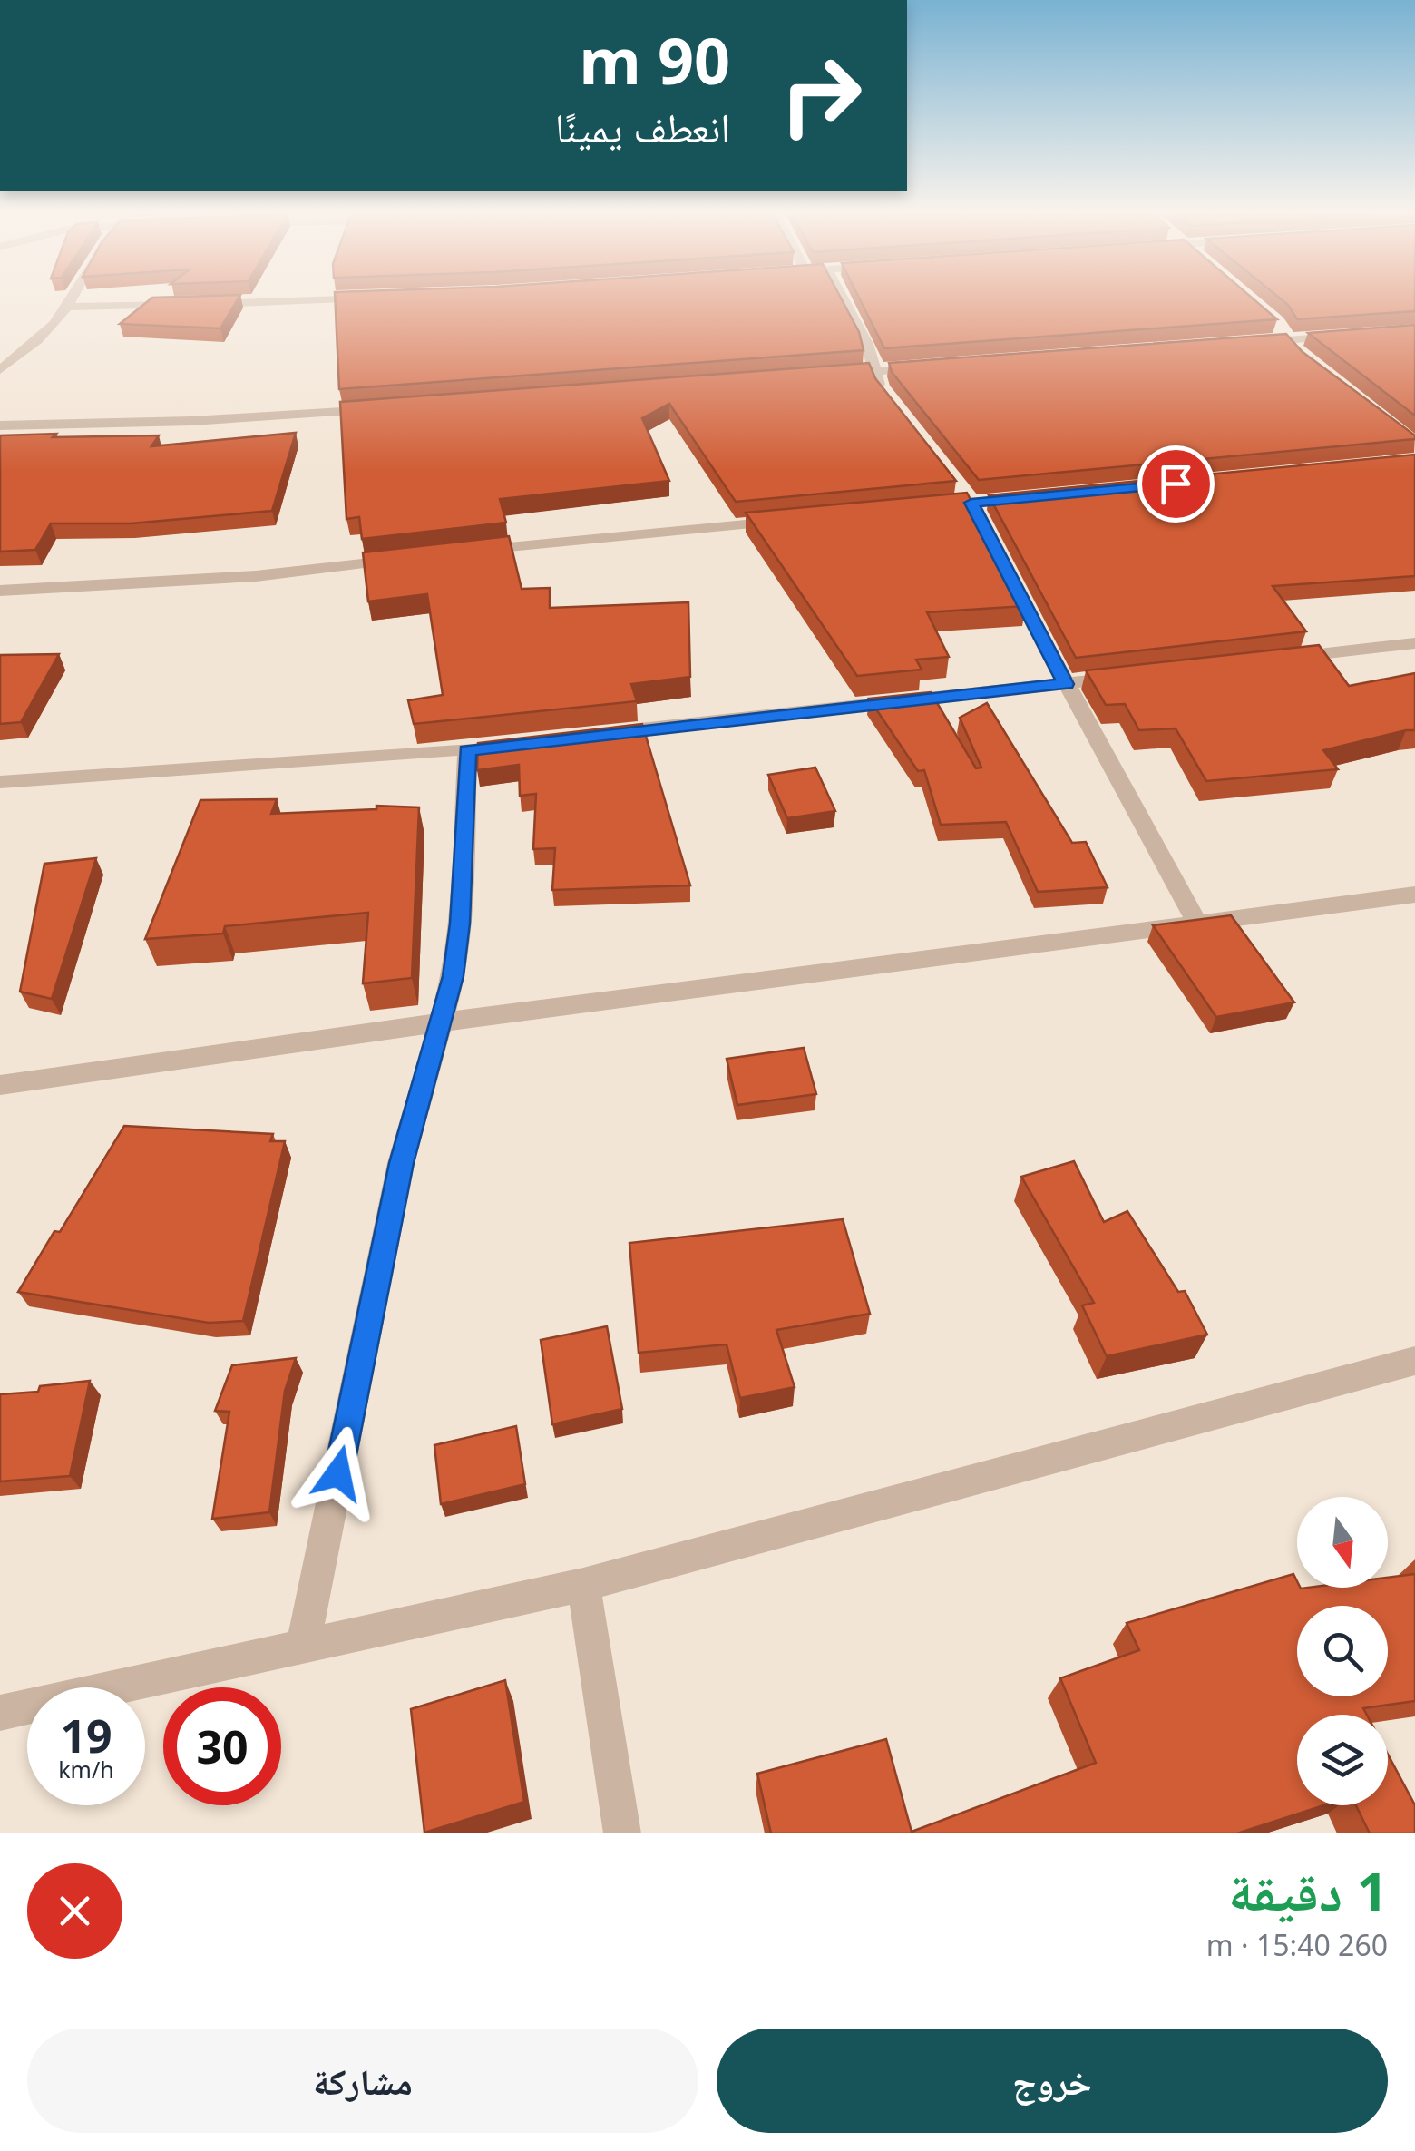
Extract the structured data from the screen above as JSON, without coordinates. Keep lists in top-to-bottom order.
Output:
{
  "north": "bottom",
  "page": {
    "turn": ["90 m", "انعطف يمينًا"],
    "speed": "19 km/h",
    "limit": "30",
    "heading": ["1 دقيقة", "260 m · 15:40"],
    "buttons": ["خروج", "مشاركة"]
  }
}
